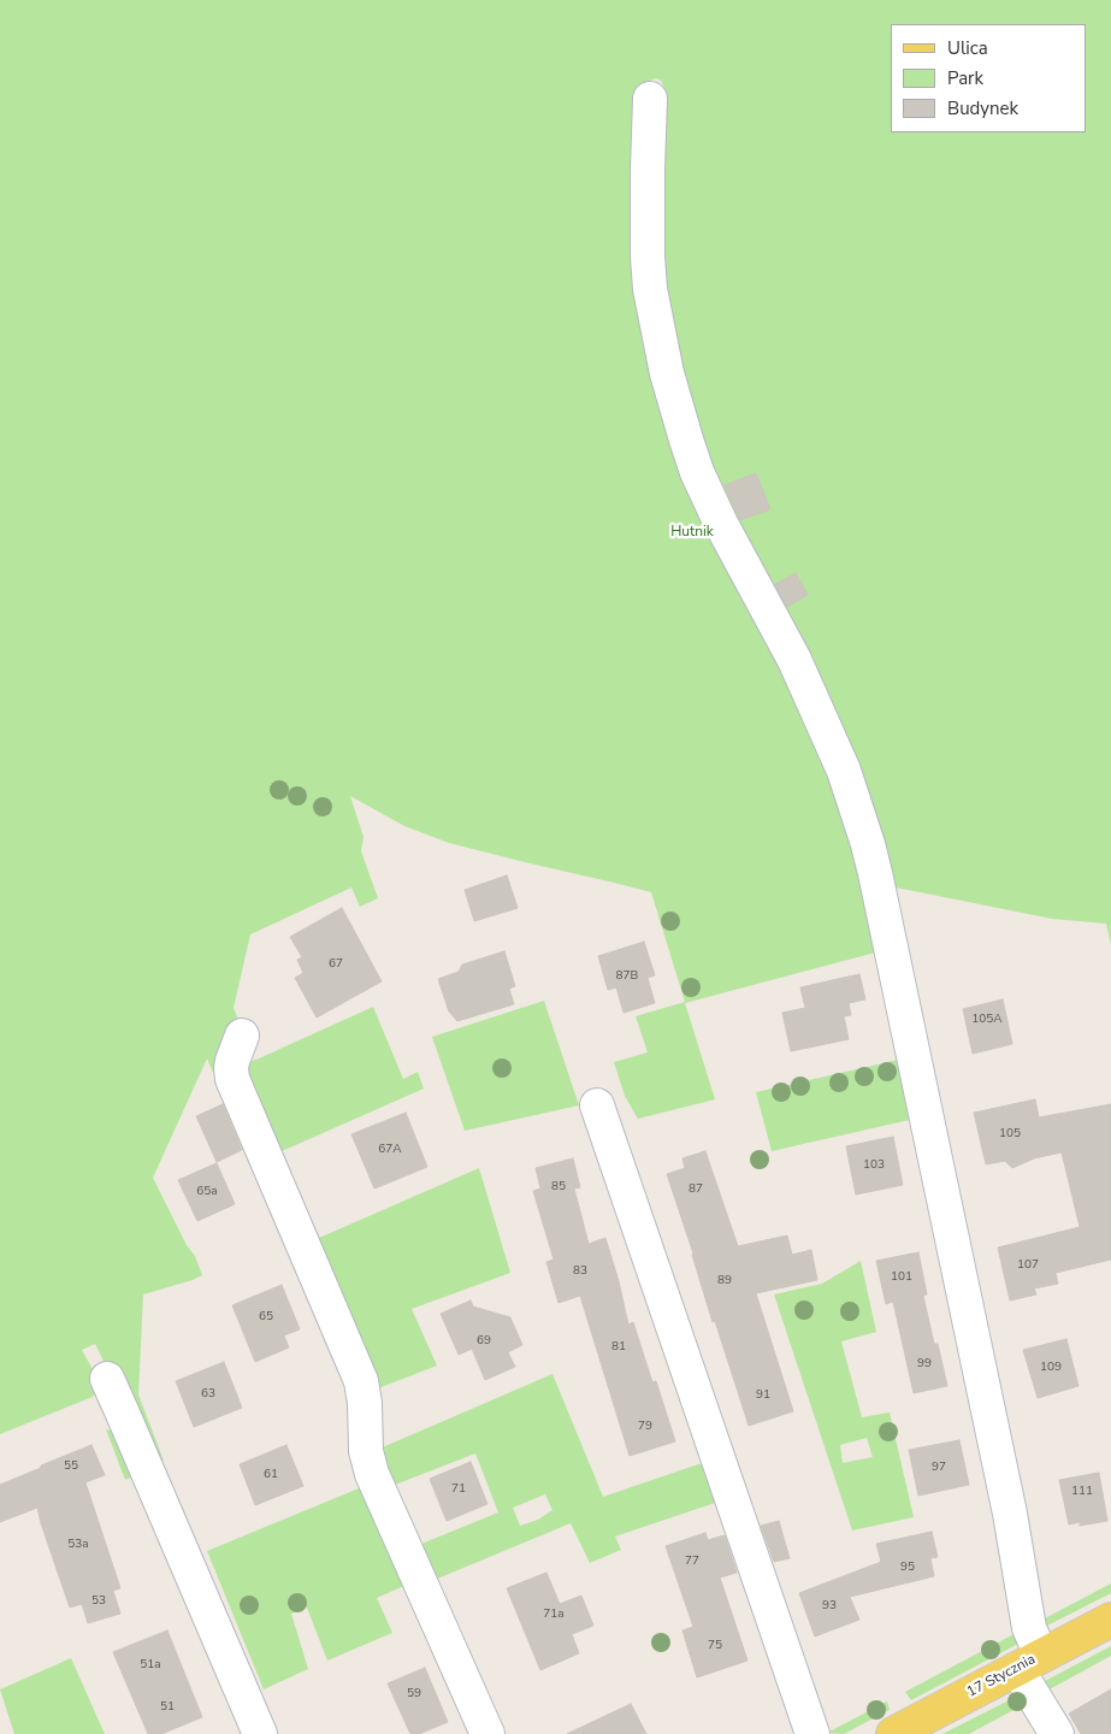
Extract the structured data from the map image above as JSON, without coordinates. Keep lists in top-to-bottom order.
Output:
{
  "streets": {
    "main road": ["17 Stycznia"]
  },
  "parks": ["Hutnik"],
  "house_numbers": [
    "67",
    "87B",
    "105A",
    "105",
    "67A",
    "103",
    "85",
    "87",
    "65a",
    "107",
    "83",
    "101",
    "89",
    "65",
    "69",
    "81",
    "99",
    "109",
    "63",
    "91",
    "79",
    "55",
    "97",
    "61",
    "71",
    "111",
    "53a",
    "77",
    "95",
    "53",
    "93",
    "71a",
    "75",
    "51a",
    "59",
    "51"
  ],
  "legend": ["Ulica", "Park", "Budynek"]
}
